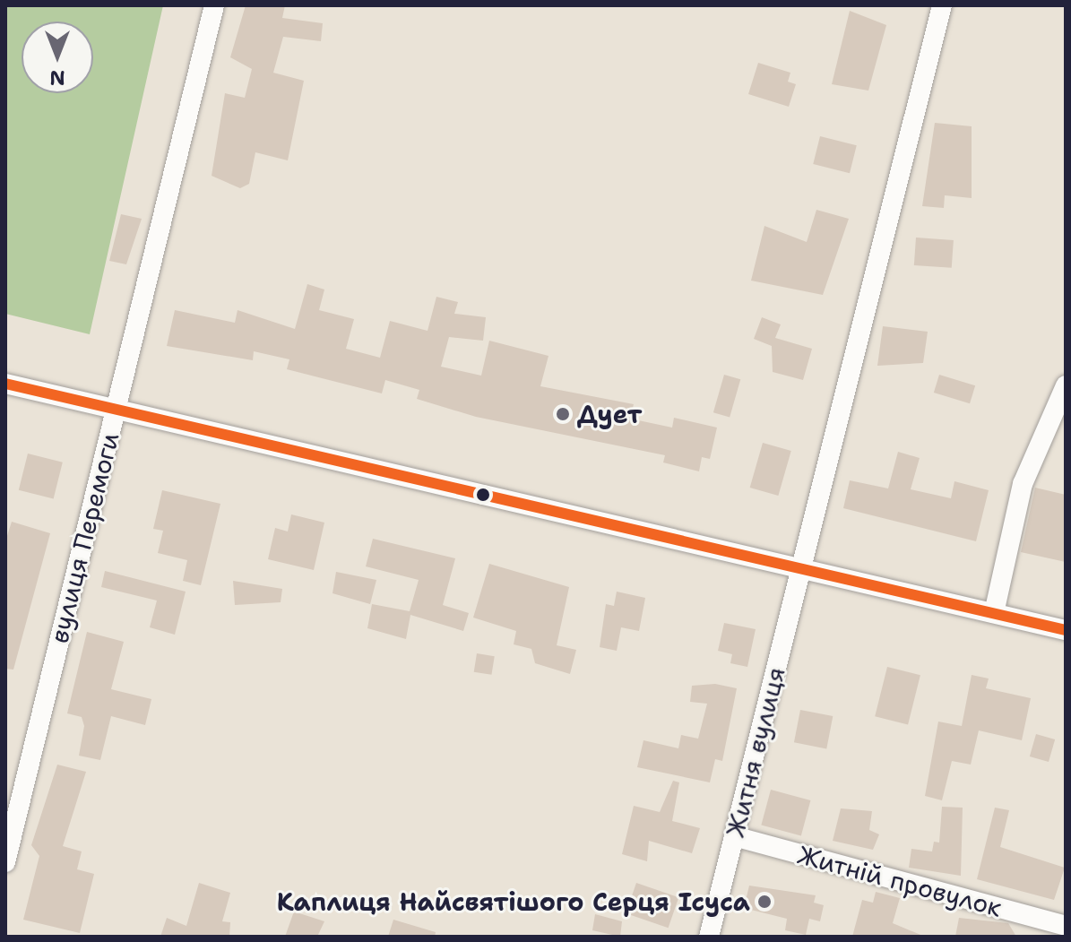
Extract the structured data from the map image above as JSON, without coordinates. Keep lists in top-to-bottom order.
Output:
{
  "streets": {
    "street": ["вулиця Перемоги", "Житня вулиця", "Житній провулок"]
  },
  "crossings": [
    ["Житня вулиця", "Житній провулок"]
  ],
  "places": ["Дует", "Каплиця Найсвятішого Серця Ісуса"],
  "north": "bottom"
}
